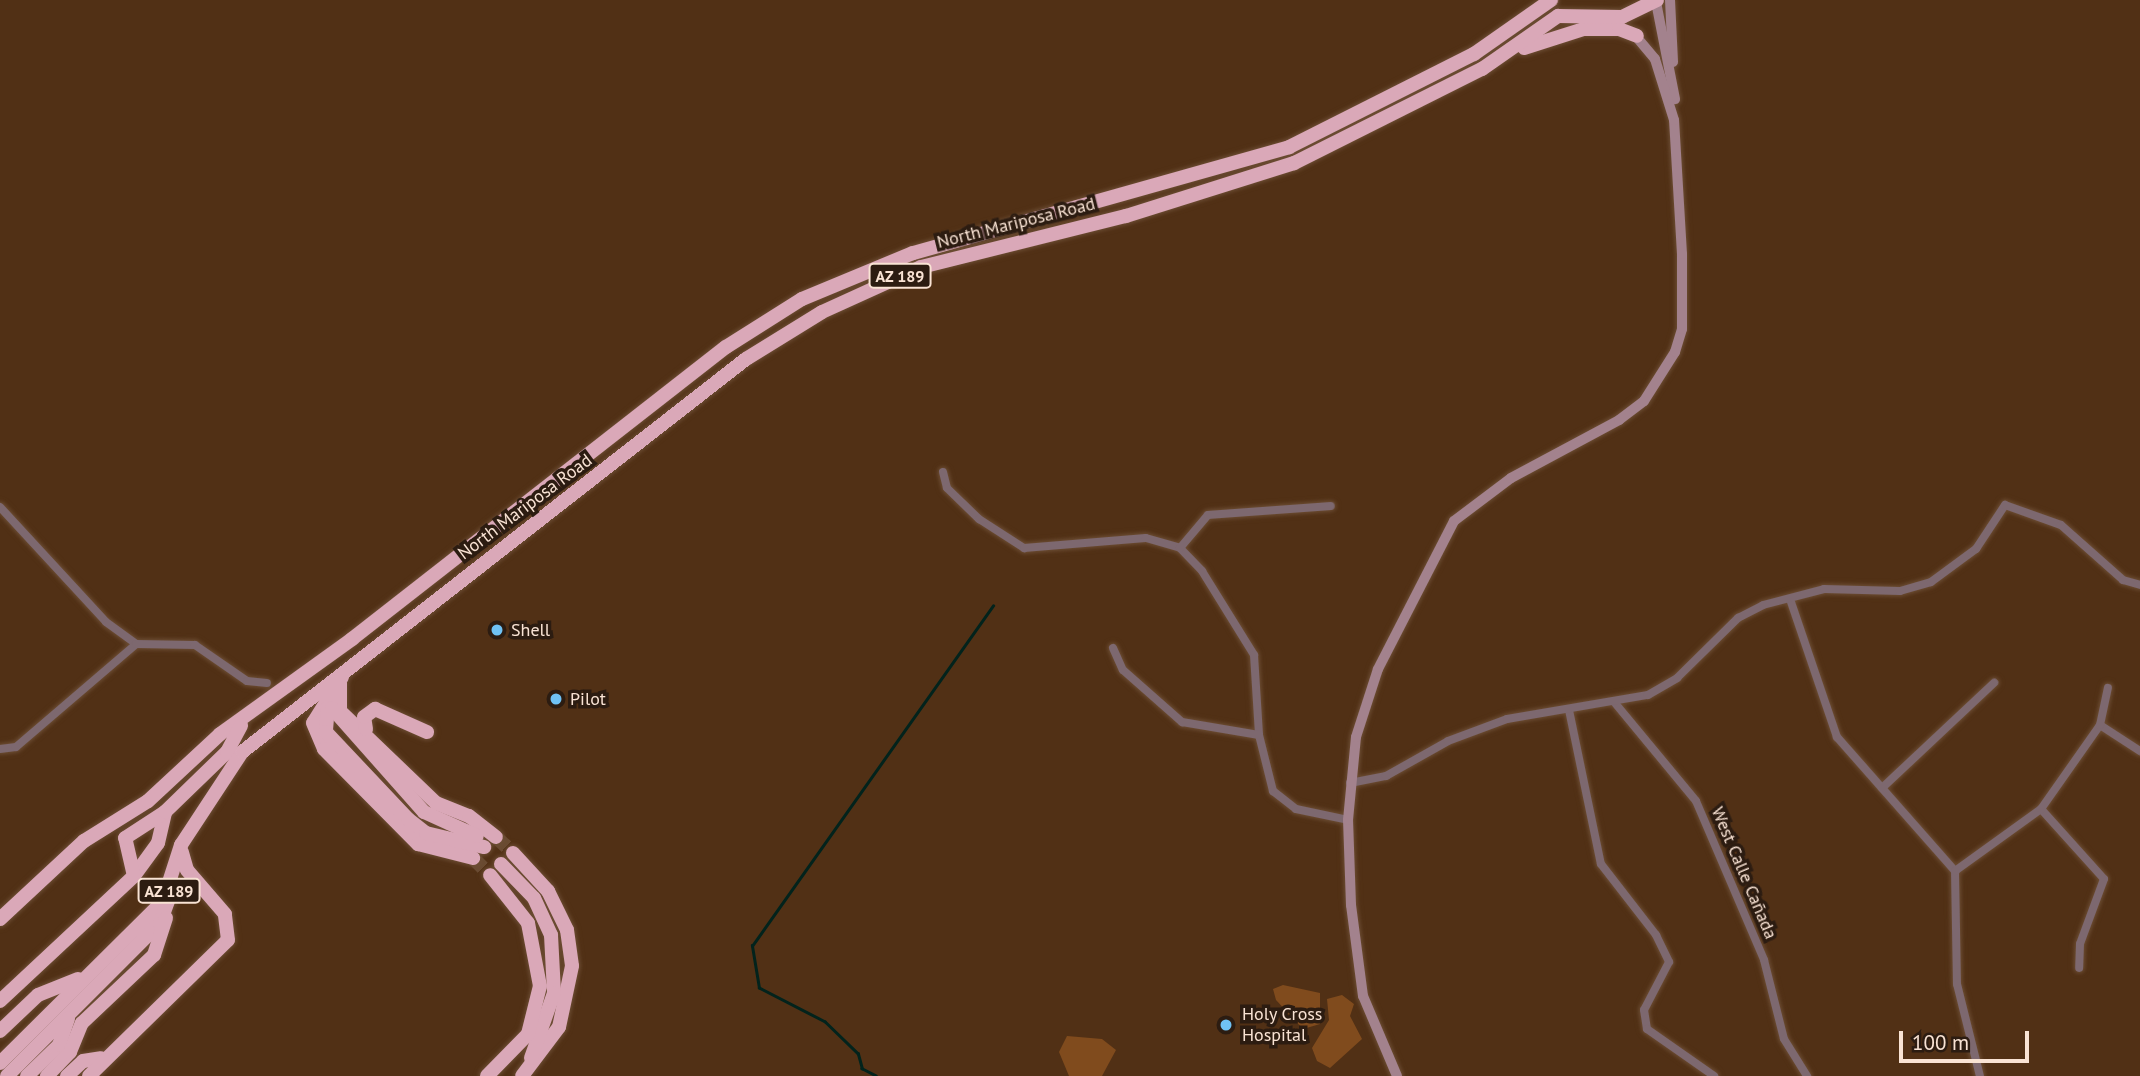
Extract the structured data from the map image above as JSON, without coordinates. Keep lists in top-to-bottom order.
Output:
{
  "streets": {
    "highway": ["North Mariposa Road", "AZ 189"],
    "street": ["West Calle Cañada"]
  },
  "crossings": [
    ["North Mariposa Road", "AZ 189"]
  ],
  "places": ["Shell", "Pilot", "Holy Cross Hospital"],
  "scale_bar": "100 m"
}
